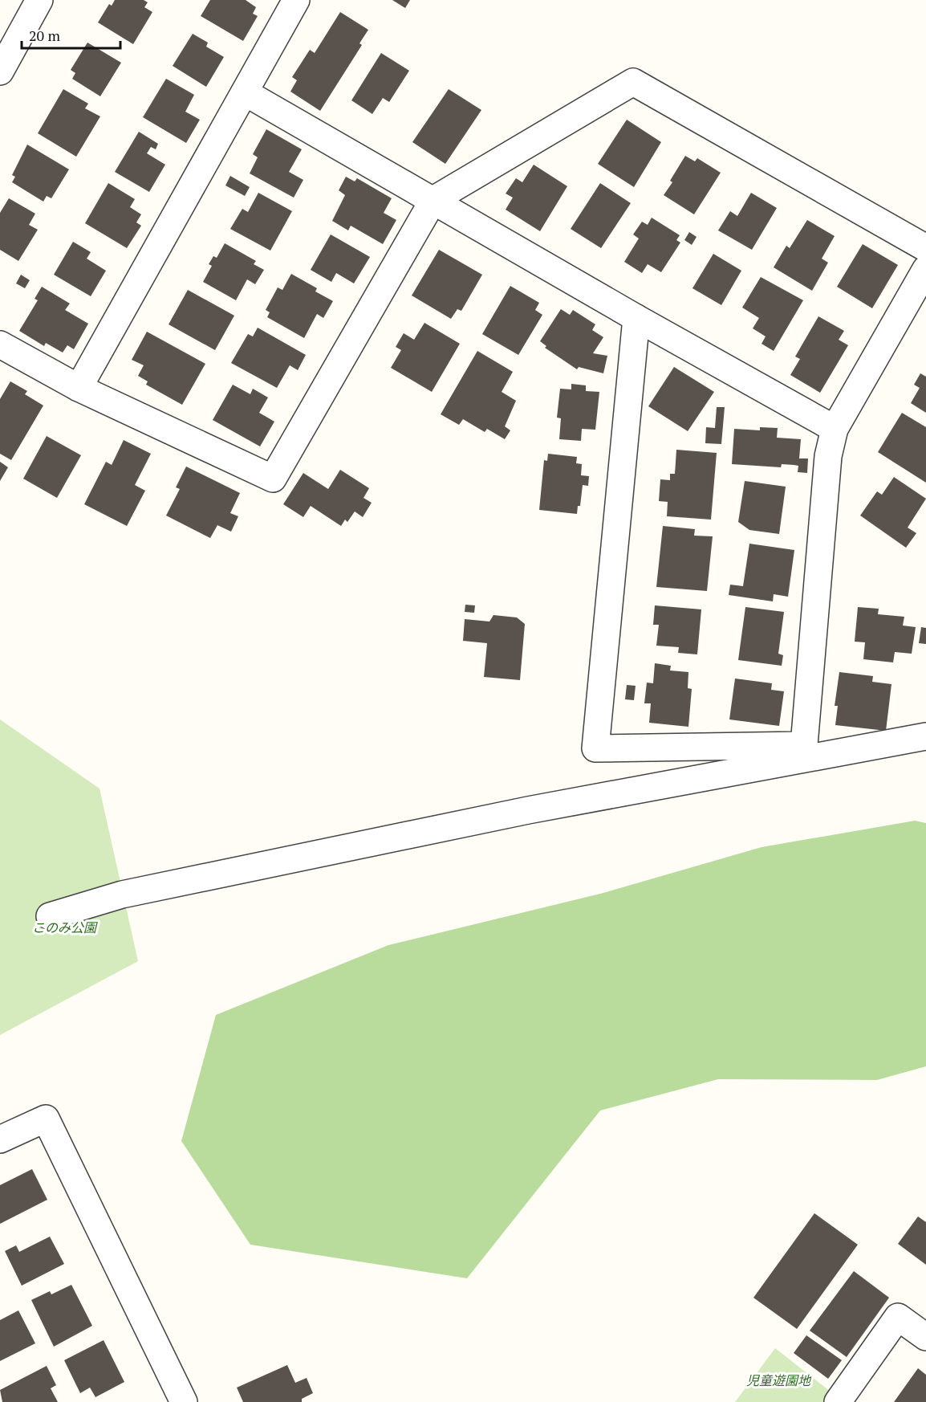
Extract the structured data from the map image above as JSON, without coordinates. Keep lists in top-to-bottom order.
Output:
{
  "parks": ["このみ公園", "児童遊園地"],
  "scale_bar": "20 m"
}
